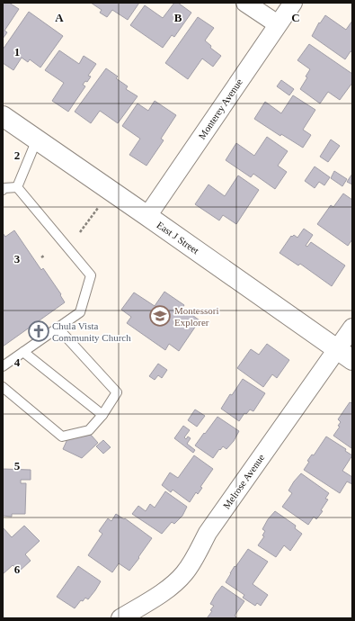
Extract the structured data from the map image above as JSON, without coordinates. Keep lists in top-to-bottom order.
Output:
{
  "streets": {
    "street": ["Monterey Avenue", "East J Street", "Melrose Avenue"]
  },
  "crossings": [
    ["Monterey Avenue", "East J Street"],
    ["East J Street", "Melrose Avenue"]
  ],
  "places": {
    "school or university": ["Montessori Explorer"],
    "church": ["Chula Vista Community Church"]
  },
  "grid": {
    "columns": ["A", "B", "C"],
    "rows": [
      "1",
      "2",
      "3",
      "4",
      "5",
      "6"
    ]
  }
}
